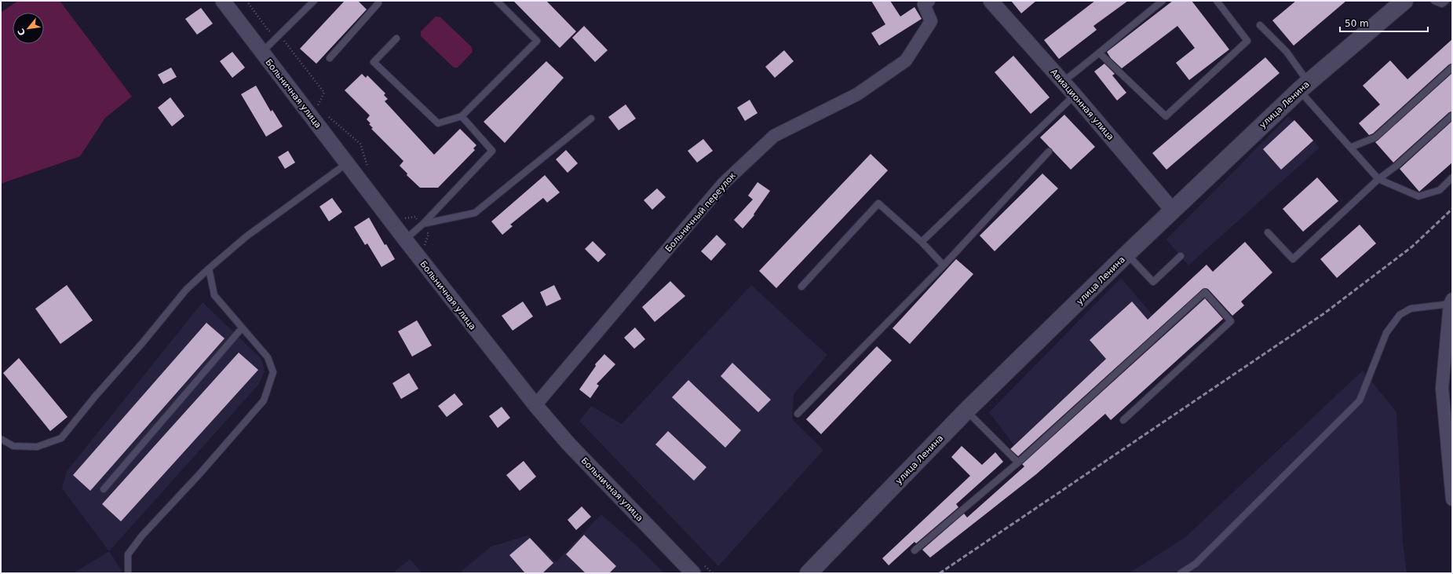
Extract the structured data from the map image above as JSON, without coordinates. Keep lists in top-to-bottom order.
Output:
{
  "streets": {
    "main road": ["улица Ленина"],
    "street": ["Больничная улица", "Авиационная улица", "Больничный переулок"]
  },
  "crossings": [
    ["Больничная улица", "Больничный переулок"],
    ["Авиационная улица", "улица Ленина"]
  ],
  "scale_bar": "50 m",
  "north": "bottom left"
}
